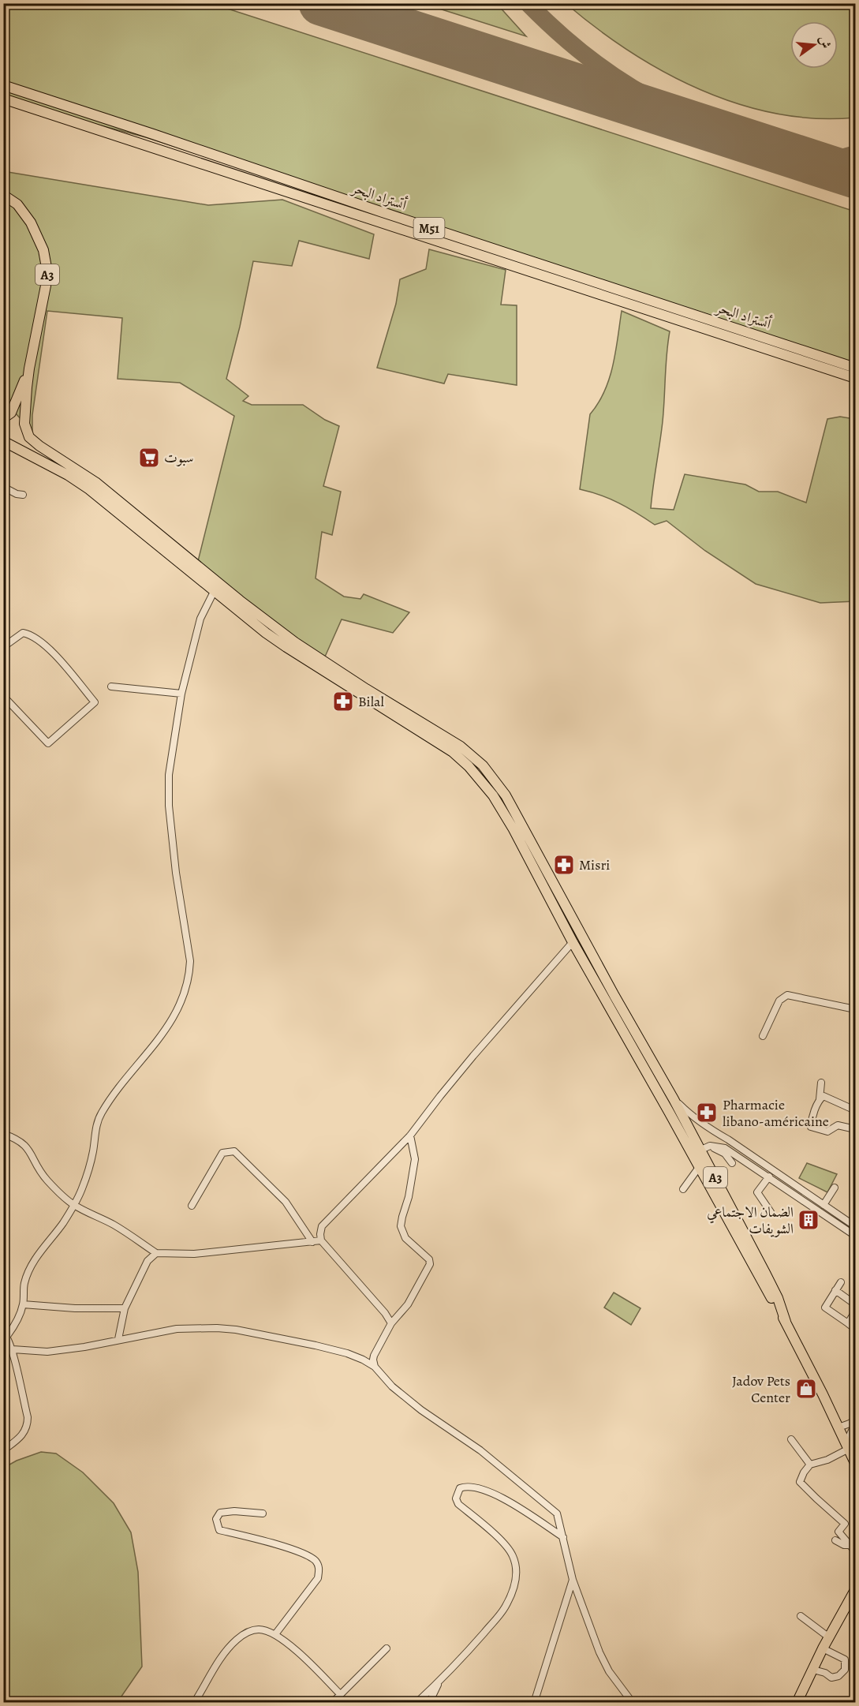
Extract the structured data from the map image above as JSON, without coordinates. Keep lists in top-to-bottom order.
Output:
{
  "streets": {
    "highway": ["أتستراد البحر", "M51", "A3"]
  },
  "places": {
    "supermarket": ["سبوت"],
    "pharmacy": ["Bilal", "Misri", "Pharmacie libano-américaine"],
    "building": ["الضمان الاجتماعي الشويفات"],
    "shop": ["Jadov Pets Center"]
  },
  "north": "right"
}
